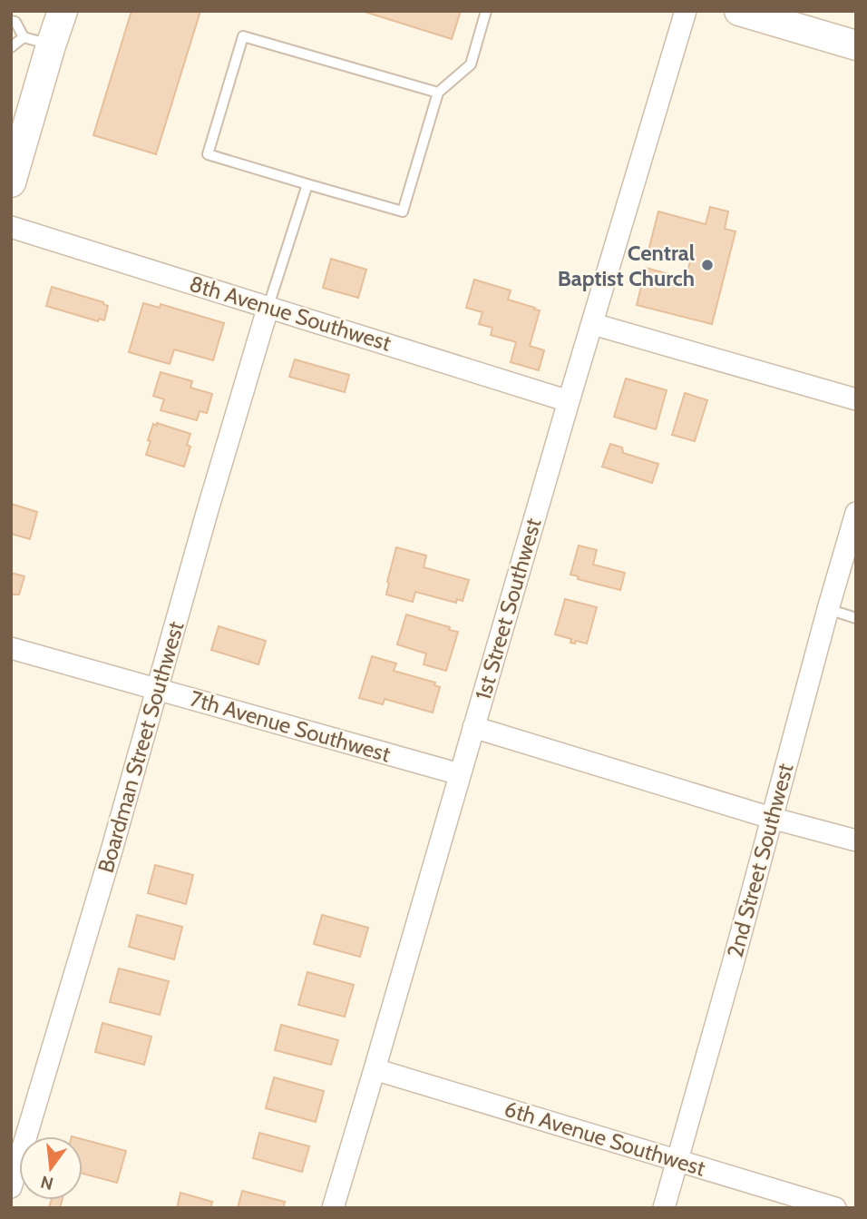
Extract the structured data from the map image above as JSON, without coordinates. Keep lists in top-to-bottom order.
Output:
{
  "streets": {
    "street": [
      "8th Avenue Southwest",
      "1st Street Southwest",
      "7th Avenue Southwest",
      "Boardman Street Southwest",
      "2nd Street Southwest",
      "6th Avenue Southwest"
    ]
  },
  "crossings": [
    ["8th Avenue Southwest", "1st Street Southwest"],
    ["8th Avenue Southwest", "Boardman Street Southwest"],
    ["1st Street Southwest", "7th Avenue Southwest"],
    ["1st Street Southwest", "6th Avenue Southwest"],
    ["7th Avenue Southwest", "Boardman Street Southwest"],
    ["2nd Street Southwest", "6th Avenue Southwest"]
  ],
  "places": ["Central Baptist Church"],
  "north": "bottom"
}
